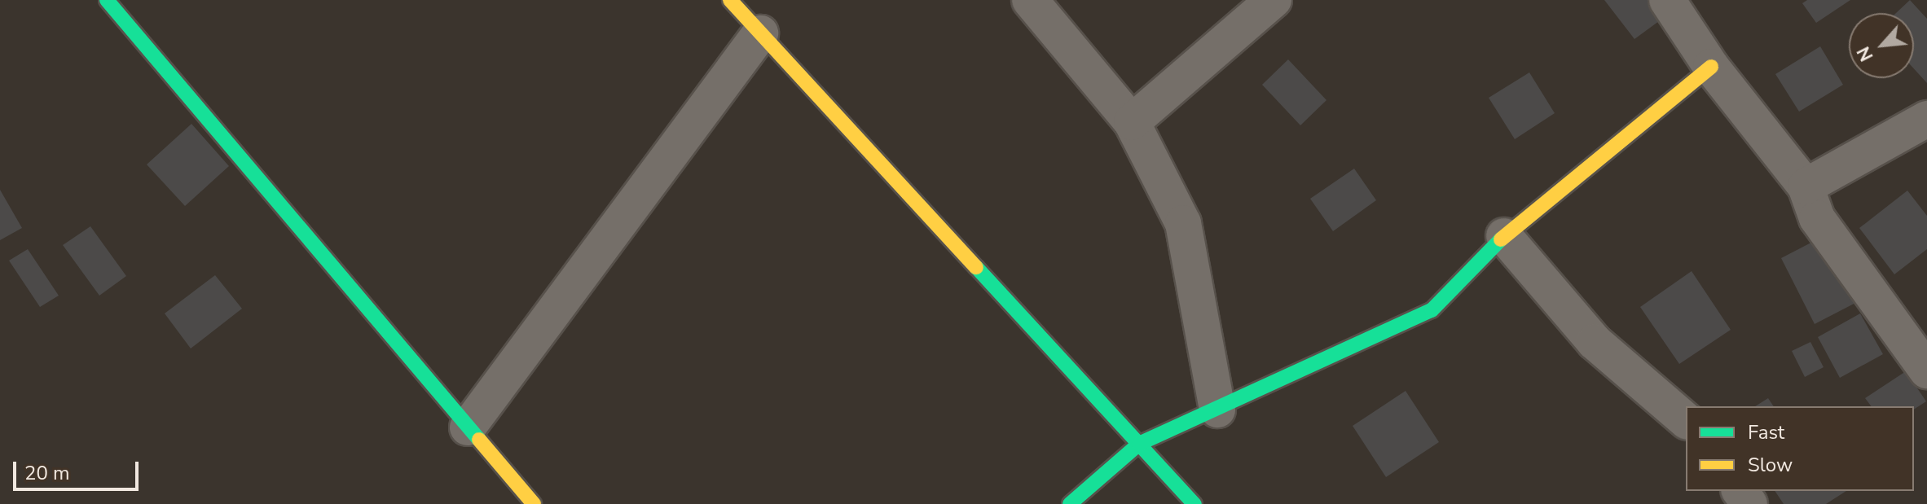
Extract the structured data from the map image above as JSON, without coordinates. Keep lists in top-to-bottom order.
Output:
{
  "legend": ["Fast", "Slow"],
  "scale_bar": "20 m",
  "north": "bottom left"
}
